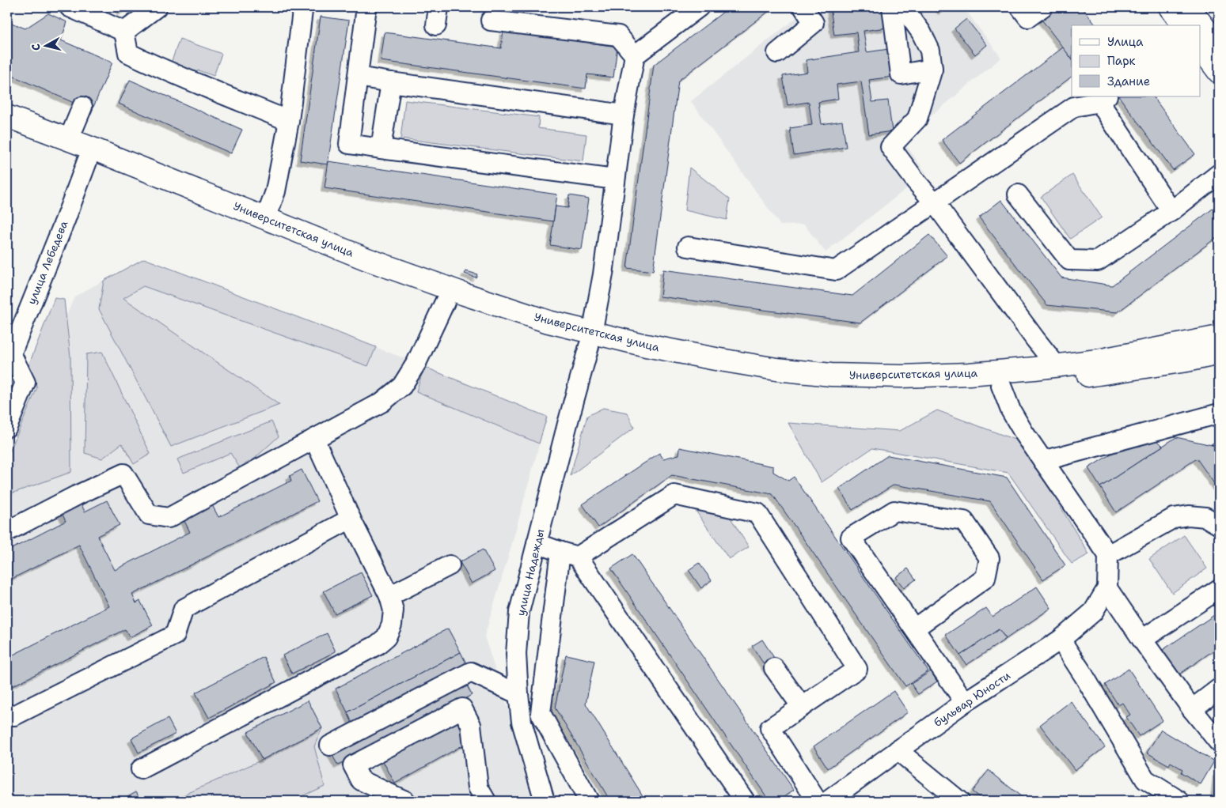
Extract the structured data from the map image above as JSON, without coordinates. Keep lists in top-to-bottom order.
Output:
{
  "streets": {
    "main road": ["Университетская улица"],
    "street": ["улица Лебедева", "улица Надежды", "бульвар Юности"]
  },
  "crossings": [
    ["Университетская улица", "улица Лебедева"],
    ["Университетская улица", "улица Надежды"]
  ],
  "legend": ["Улица", "Парк", "Здание"],
  "north": "left"
}
